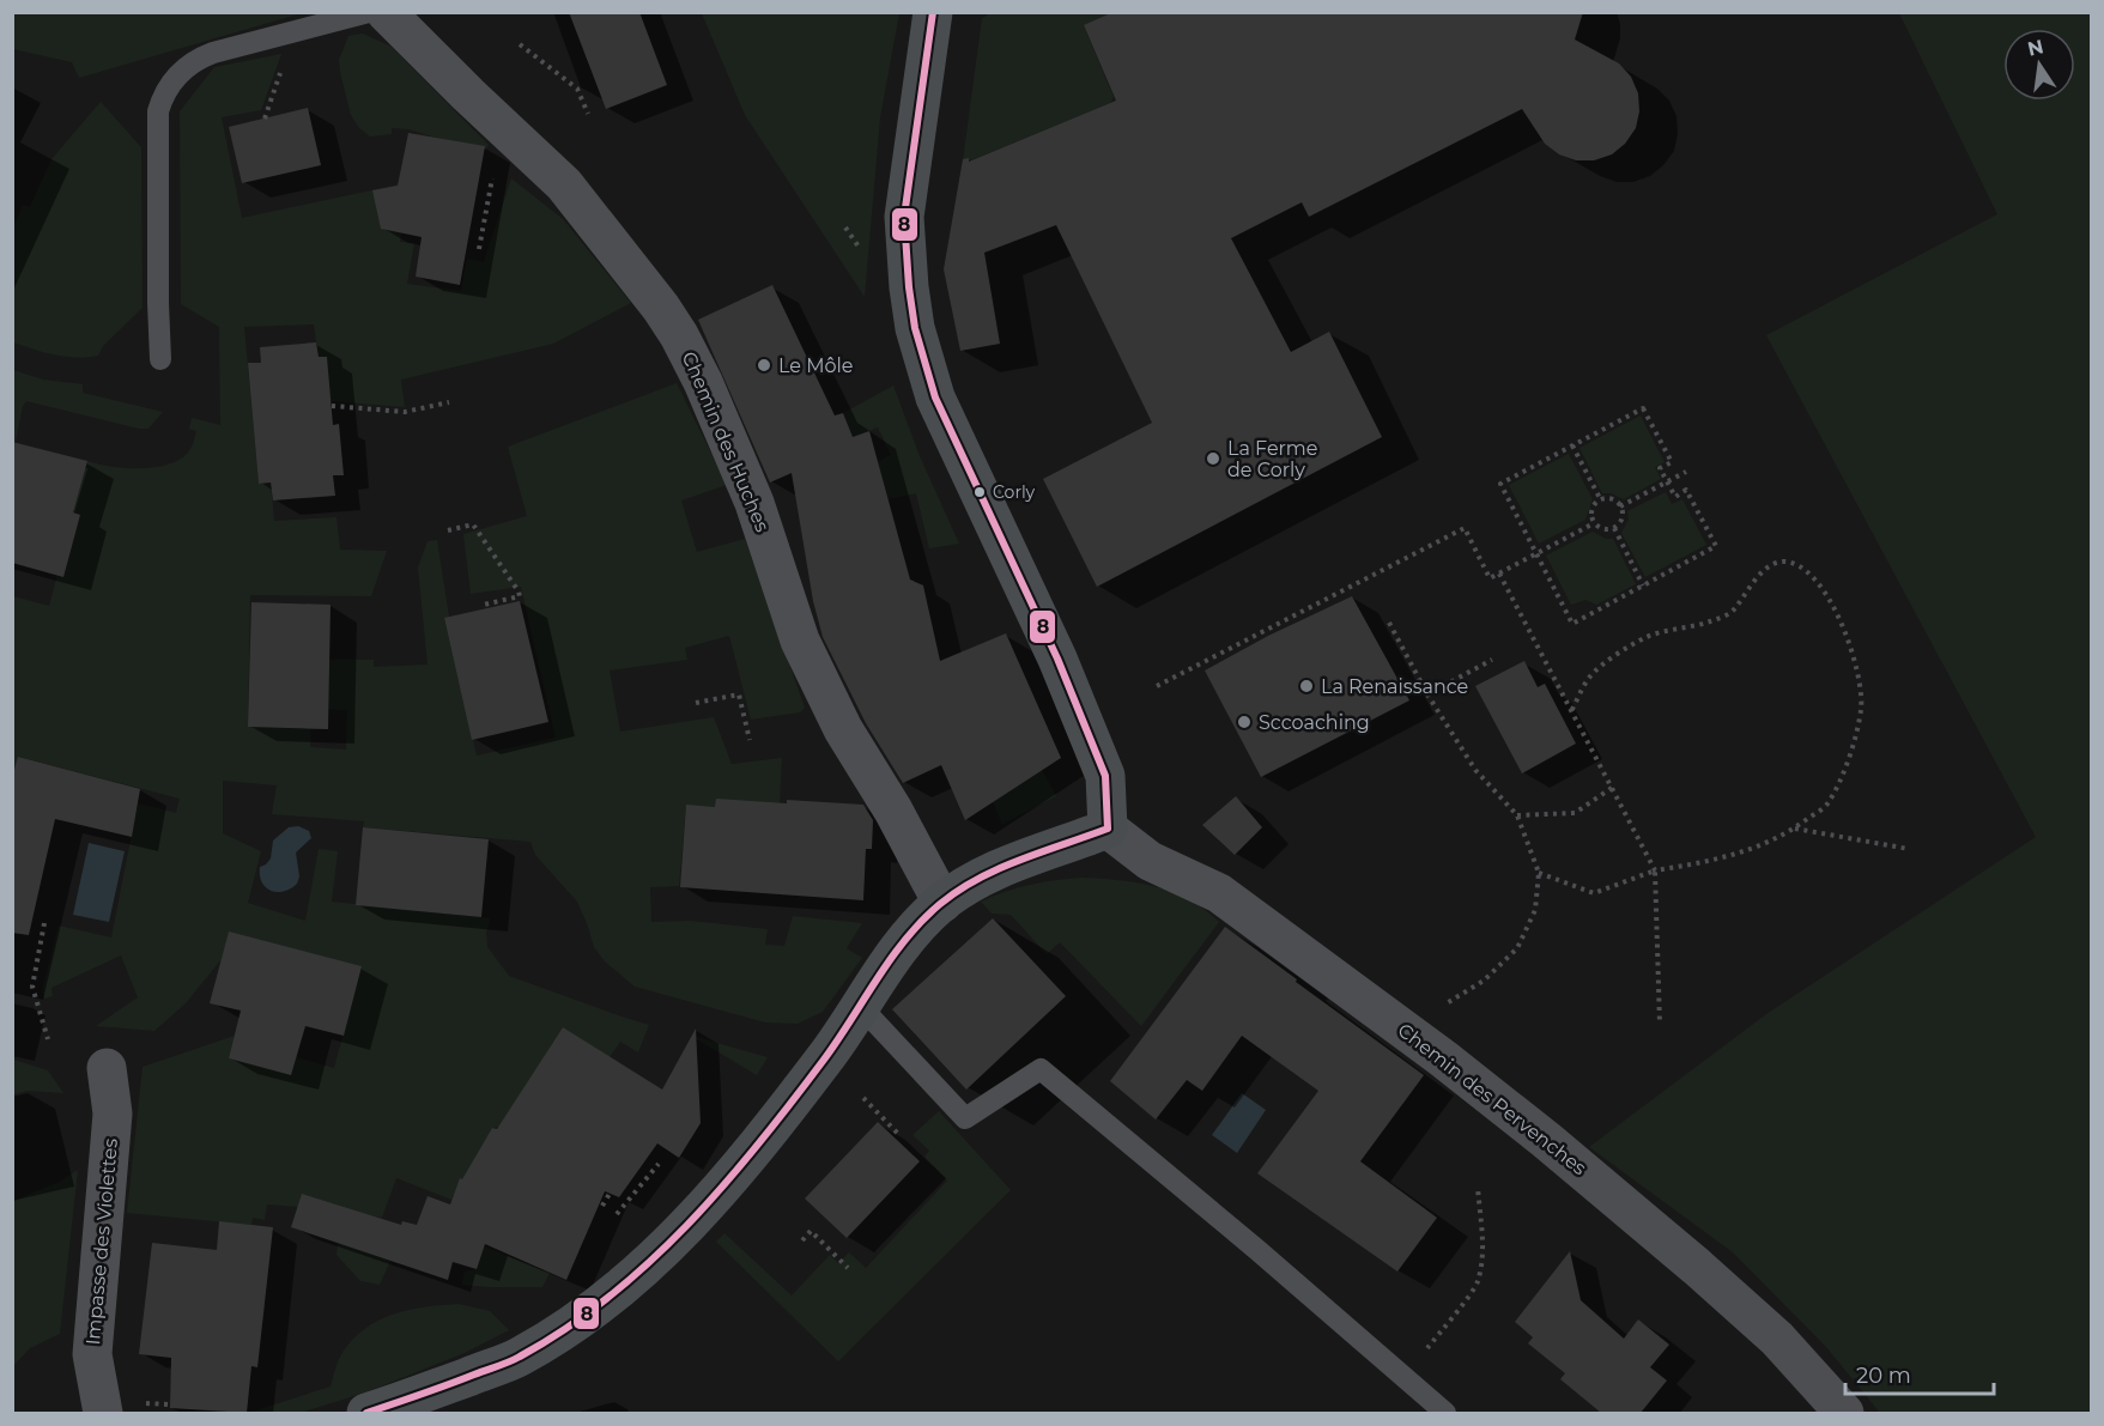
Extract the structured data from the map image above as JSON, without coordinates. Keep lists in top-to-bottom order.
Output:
{
  "streets": {
    "street": ["Chemin des Huches", "Chemin des Pervenches", "Impasse des Violettes"]
  },
  "places": [
    "Le Môle",
    "La Ferme de Corly",
    "Corly",
    "La Renaissance",
    "Sccoaching"
  ],
  "lines": ["transit line 8"],
  "scale_bar": "20 m",
  "north": "top"
}
